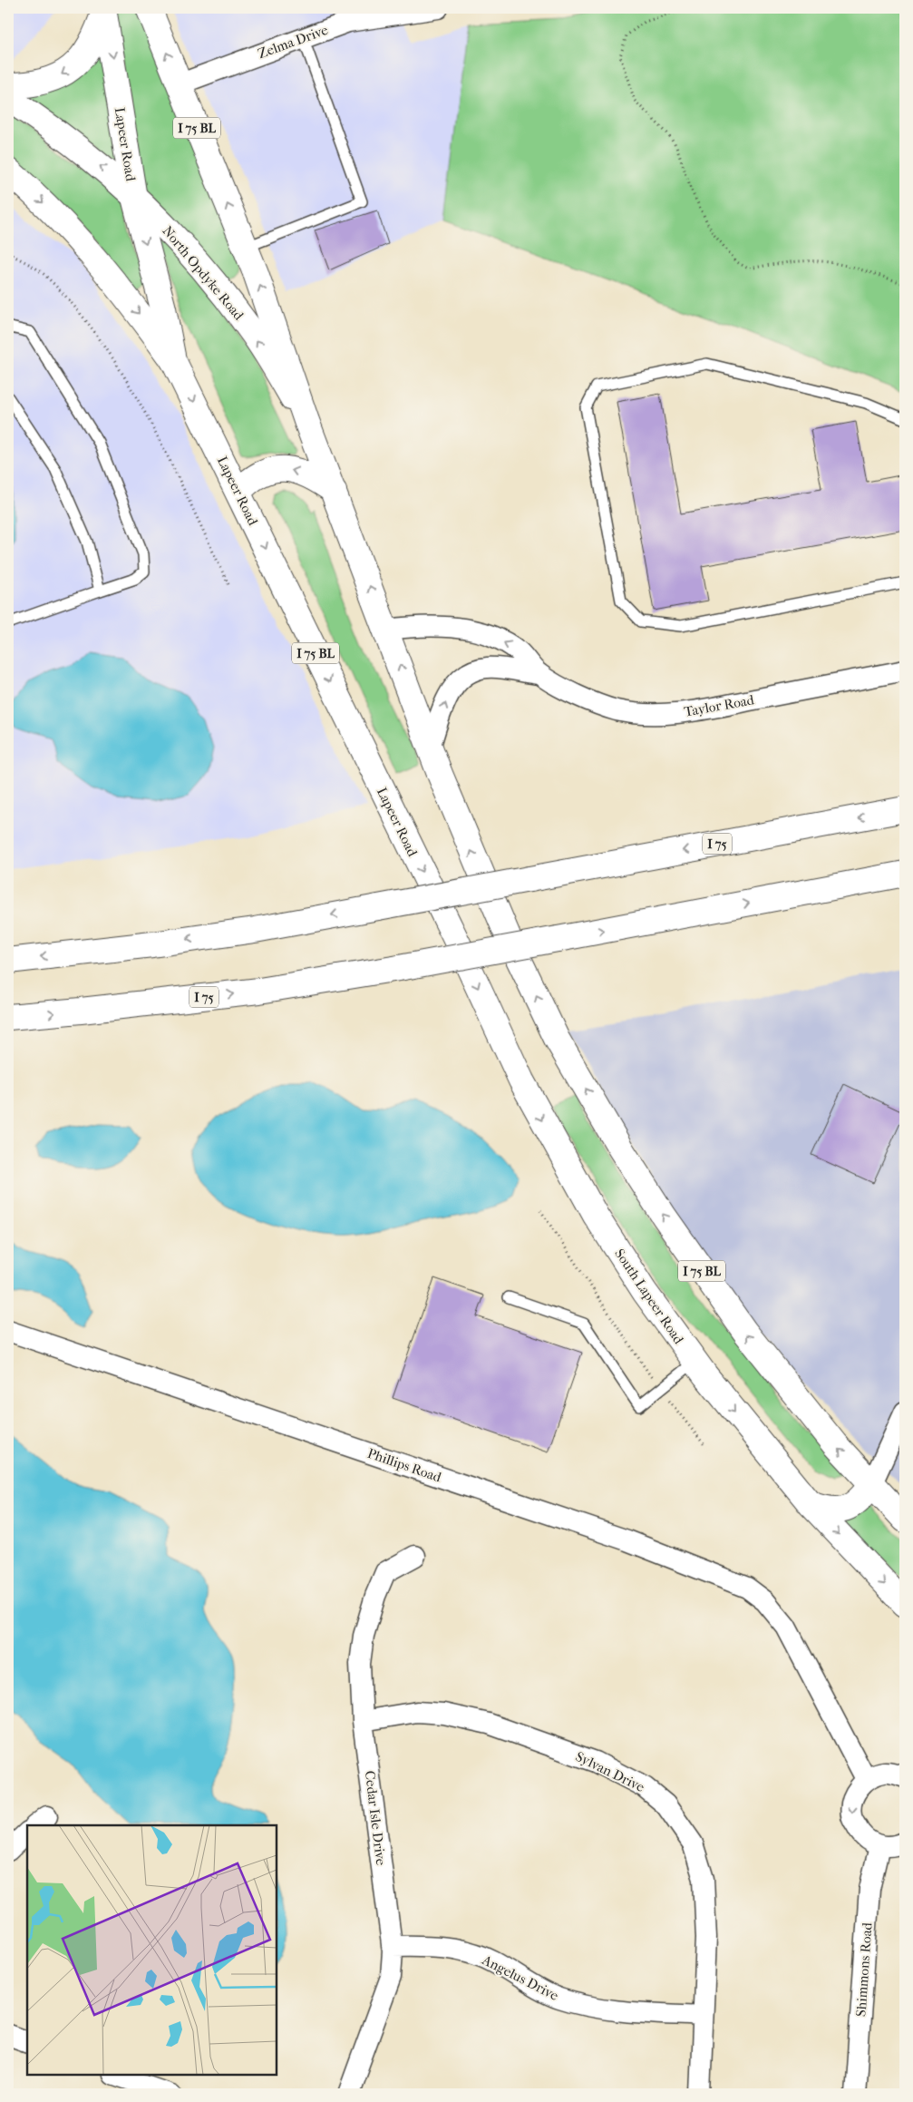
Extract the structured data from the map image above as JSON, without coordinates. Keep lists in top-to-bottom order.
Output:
{
  "streets": {
    "main road": [
      "I 75 BL",
      "Lapeer Road",
      "North Opdyke Road",
      "I 75",
      "South Lapeer Road"
    ],
    "street": [
      "Zelma Drive",
      "Taylor Road",
      "Phillips Road",
      "Sylvan Drive",
      "Cedar Isle Drive",
      "Shimmons Road",
      "Angelus Drive"
    ]
  },
  "crossings": [
    ["Zelma Drive", "I 75 BL"],
    ["I 75 BL", "North Opdyke Road"],
    ["I 75 BL", "Taylor Road"],
    ["Lapeer Road", "North Opdyke Road"],
    ["Lapeer Road", "South Lapeer Road"],
    ["Sylvan Drive", "Cedar Isle Drive"],
    ["Sylvan Drive", "Angelus Drive"],
    ["Cedar Isle Drive", "Angelus Drive"]
  ]
}
